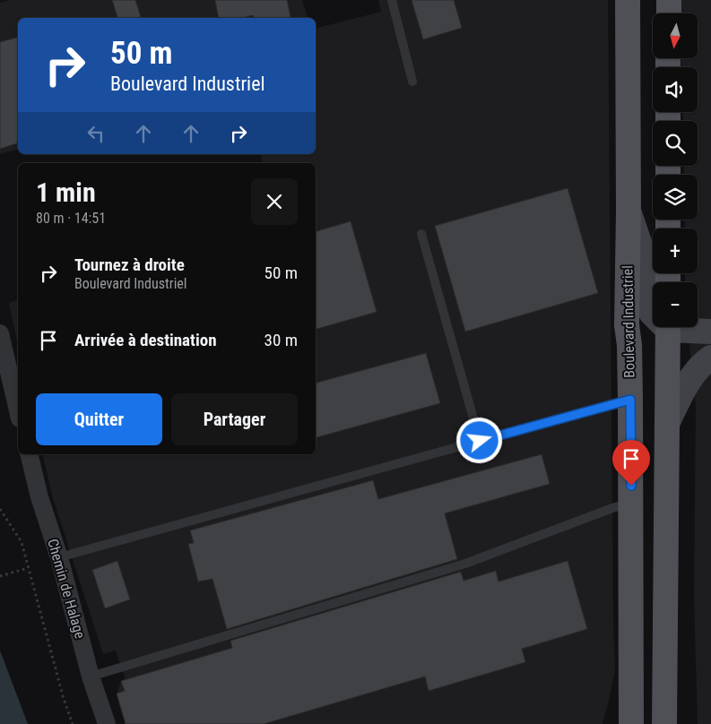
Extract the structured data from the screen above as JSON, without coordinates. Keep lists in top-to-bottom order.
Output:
{
  "streets": {
    "main road": ["Boulevard Industriel"],
    "street": ["Chemin de Halage"]
  },
  "north": "bottom",
  "page": {
    "map_buttons": ["+", "−"],
    "turn": ["50 m", "Boulevard Industriel"],
    "heading": ["1 min", "80 m · 14:51"],
    "list": [
      {
        "name": "Tournez à droite",
        "note": "Boulevard Industriel",
        "value": "50 m"
      },
      {
        "name": "Arrivée à destination",
        "value": "30 m"
      }
    ],
    "buttons": ["Quitter", "Partager"]
  }
}
